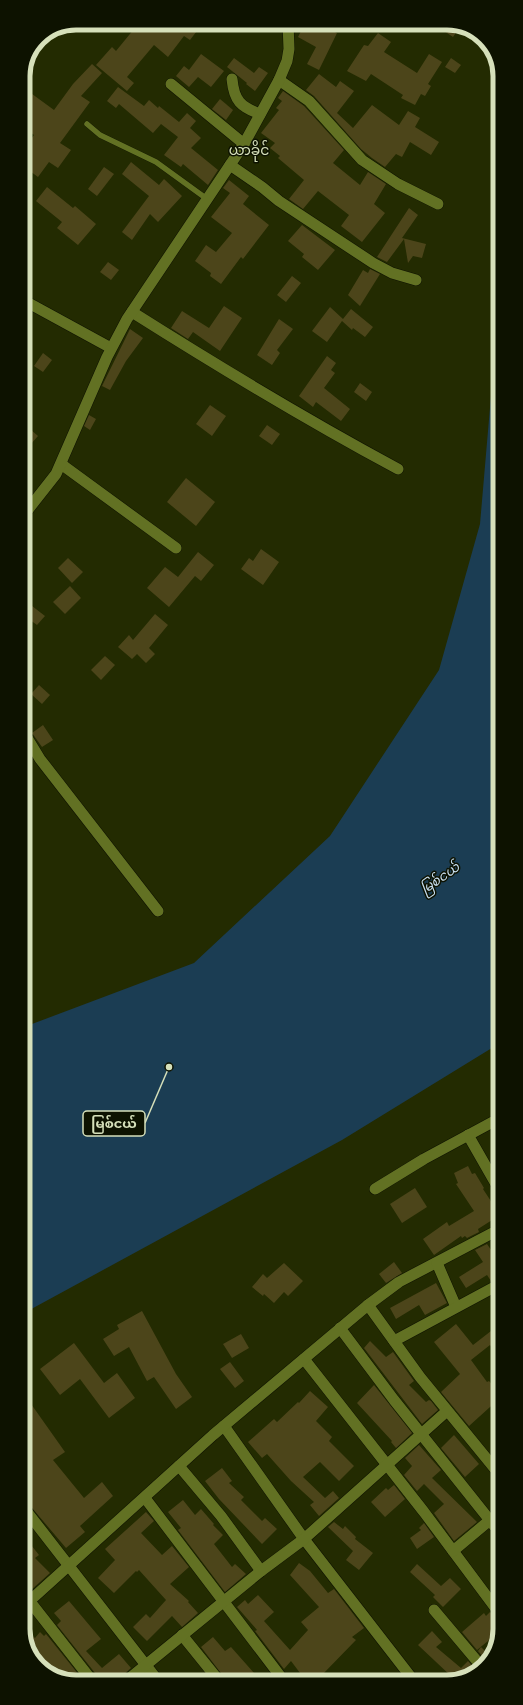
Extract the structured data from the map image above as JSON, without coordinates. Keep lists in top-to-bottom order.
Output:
{
  "districts": ["ယာခိုင်"],
  "water": ["မြစ်ငယ်"],
  "places": ["မြစ်ငယ်"]
}
